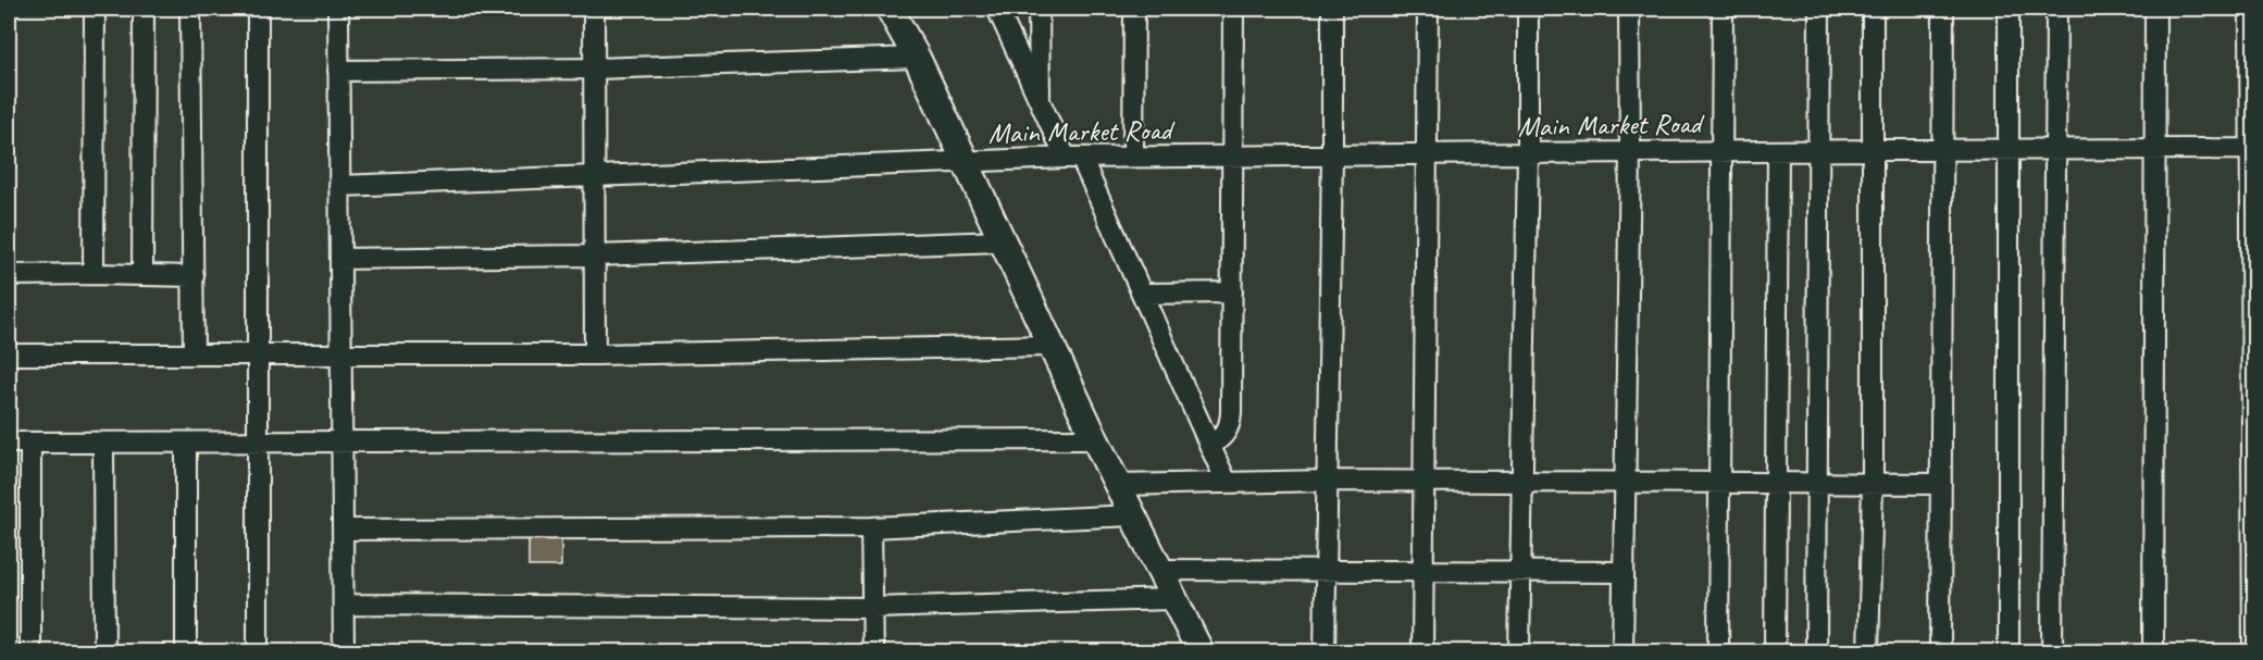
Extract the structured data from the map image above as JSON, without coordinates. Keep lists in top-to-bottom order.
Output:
{
  "streets": {
    "street": ["Main Market Road"]
  }
}
